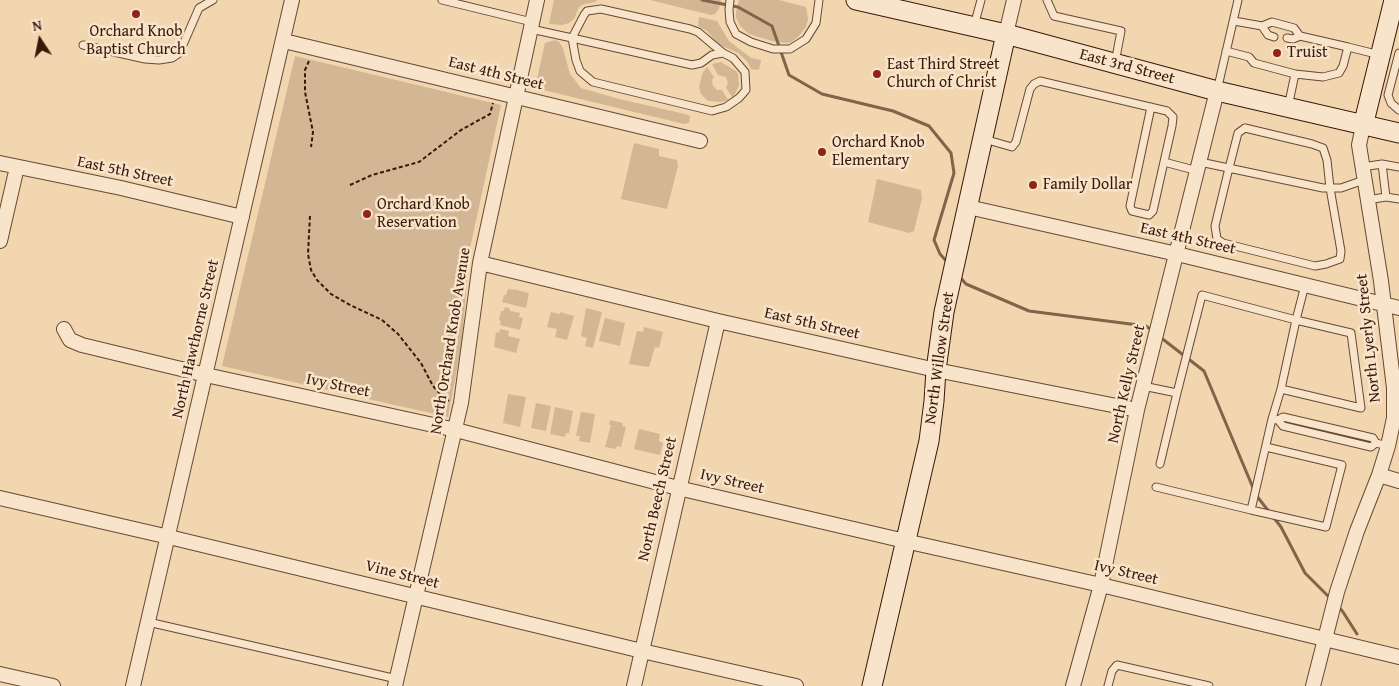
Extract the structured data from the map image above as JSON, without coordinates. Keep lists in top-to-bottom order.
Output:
{
  "streets": {
    "main road": ["East 3rd Street", "North Willow Street"],
    "street": [
      "East 4th Street",
      "East 5th Street",
      "North Lyerly Street",
      "North Hawthorne Street",
      "North Orchard Knob Avenue",
      "North Kelly Street",
      "Ivy Street",
      "North Beech Street",
      "Vine Street"
    ]
  },
  "crossings": [
    ["East 3rd Street", "North Lyerly Street"],
    ["East 3rd Street", "North Willow Street"],
    ["East 3rd Street", "North Kelly Street"],
    ["East 4th Street", "North Lyerly Street"],
    ["East 4th Street", "North Hawthorne Street"],
    ["East 4th Street", "North Orchard Knob Avenue"],
    ["East 4th Street", "North Willow Street"],
    ["East 4th Street", "North Kelly Street"],
    ["East 5th Street", "North Hawthorne Street"],
    ["East 5th Street", "North Orchard Knob Avenue"],
    ["East 5th Street", "North Willow Street"],
    ["East 5th Street", "North Kelly Street"],
    ["East 5th Street", "North Beech Street"],
    ["North Lyerly Street", "Ivy Street"],
    ["North Hawthorne Street", "Ivy Street"],
    ["North Hawthorne Street", "Vine Street"],
    ["North Orchard Knob Avenue", "Ivy Street"],
    ["North Orchard Knob Avenue", "Vine Street"],
    ["North Willow Street", "Ivy Street"],
    ["North Kelly Street", "Ivy Street"],
    ["Ivy Street", "North Beech Street"],
    ["North Beech Street", "Vine Street"]
  ],
  "places": [
    "Orchard Knob Baptist Church",
    "Truist",
    "East Third Street Church of Christ",
    "Orchard Knob Elementary",
    "Family Dollar",
    "Orchard Knob Reservation"
  ],
  "north": "top"
}
